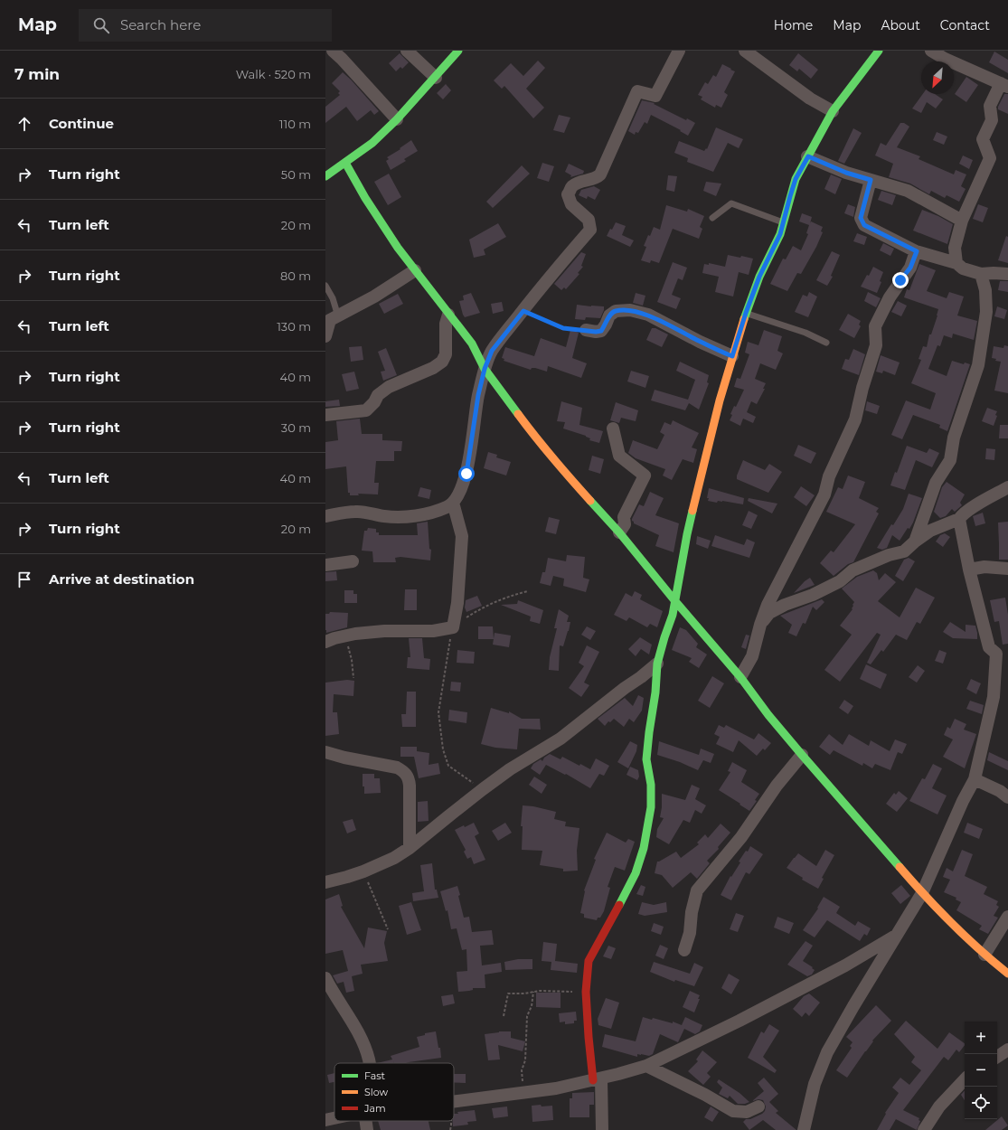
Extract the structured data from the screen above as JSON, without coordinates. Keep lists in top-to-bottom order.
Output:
{
  "legend": ["Fast", "Slow", "Jam"],
  "north": "bottom left",
  "page": {
    "header": "Map",
    "search": "Search here",
    "nav": [
      "Home",
      "Map",
      "About",
      "Contact"
    ],
    "heading": ["7 min", "Walk · 520 m"],
    "list": [
      ["Continue", "110 m"],
      ["Turn right", "50 m"],
      ["Turn left", "20 m"],
      ["Turn right", "80 m"],
      ["Turn left", "130 m"],
      ["Turn right", "40 m"],
      ["Turn right", "30 m"],
      ["Turn left", "40 m"],
      ["Turn right", "20 m"],
      "Arrive at destination"
    ],
    "map_buttons": ["+", "−"]
  }
}
